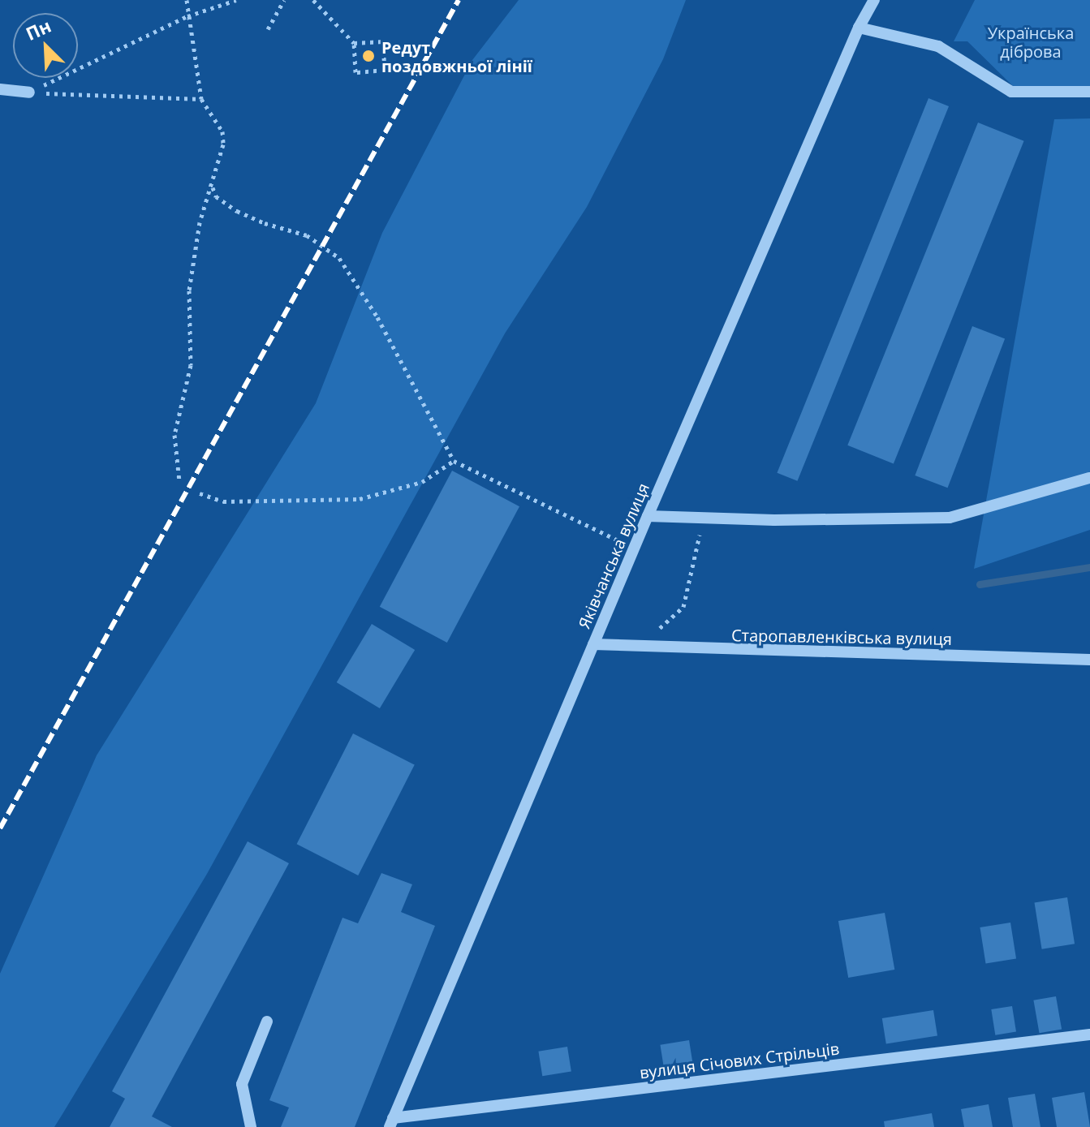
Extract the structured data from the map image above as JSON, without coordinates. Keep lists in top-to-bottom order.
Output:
{
  "streets": {
    "street": ["Яківчанська вулиця", "Старопавленківська вулиця", "вулиця Січових Стрільців"]
  },
  "crossings": [
    ["Яківчанська вулиця", "Старопавленківська вулиця"],
    ["Яківчанська вулиця", "вулиця Січових Стрільців"]
  ],
  "parks": ["Українська діброва"],
  "places": ["Редут поздовжньої лінії"],
  "north": "top left"
}
